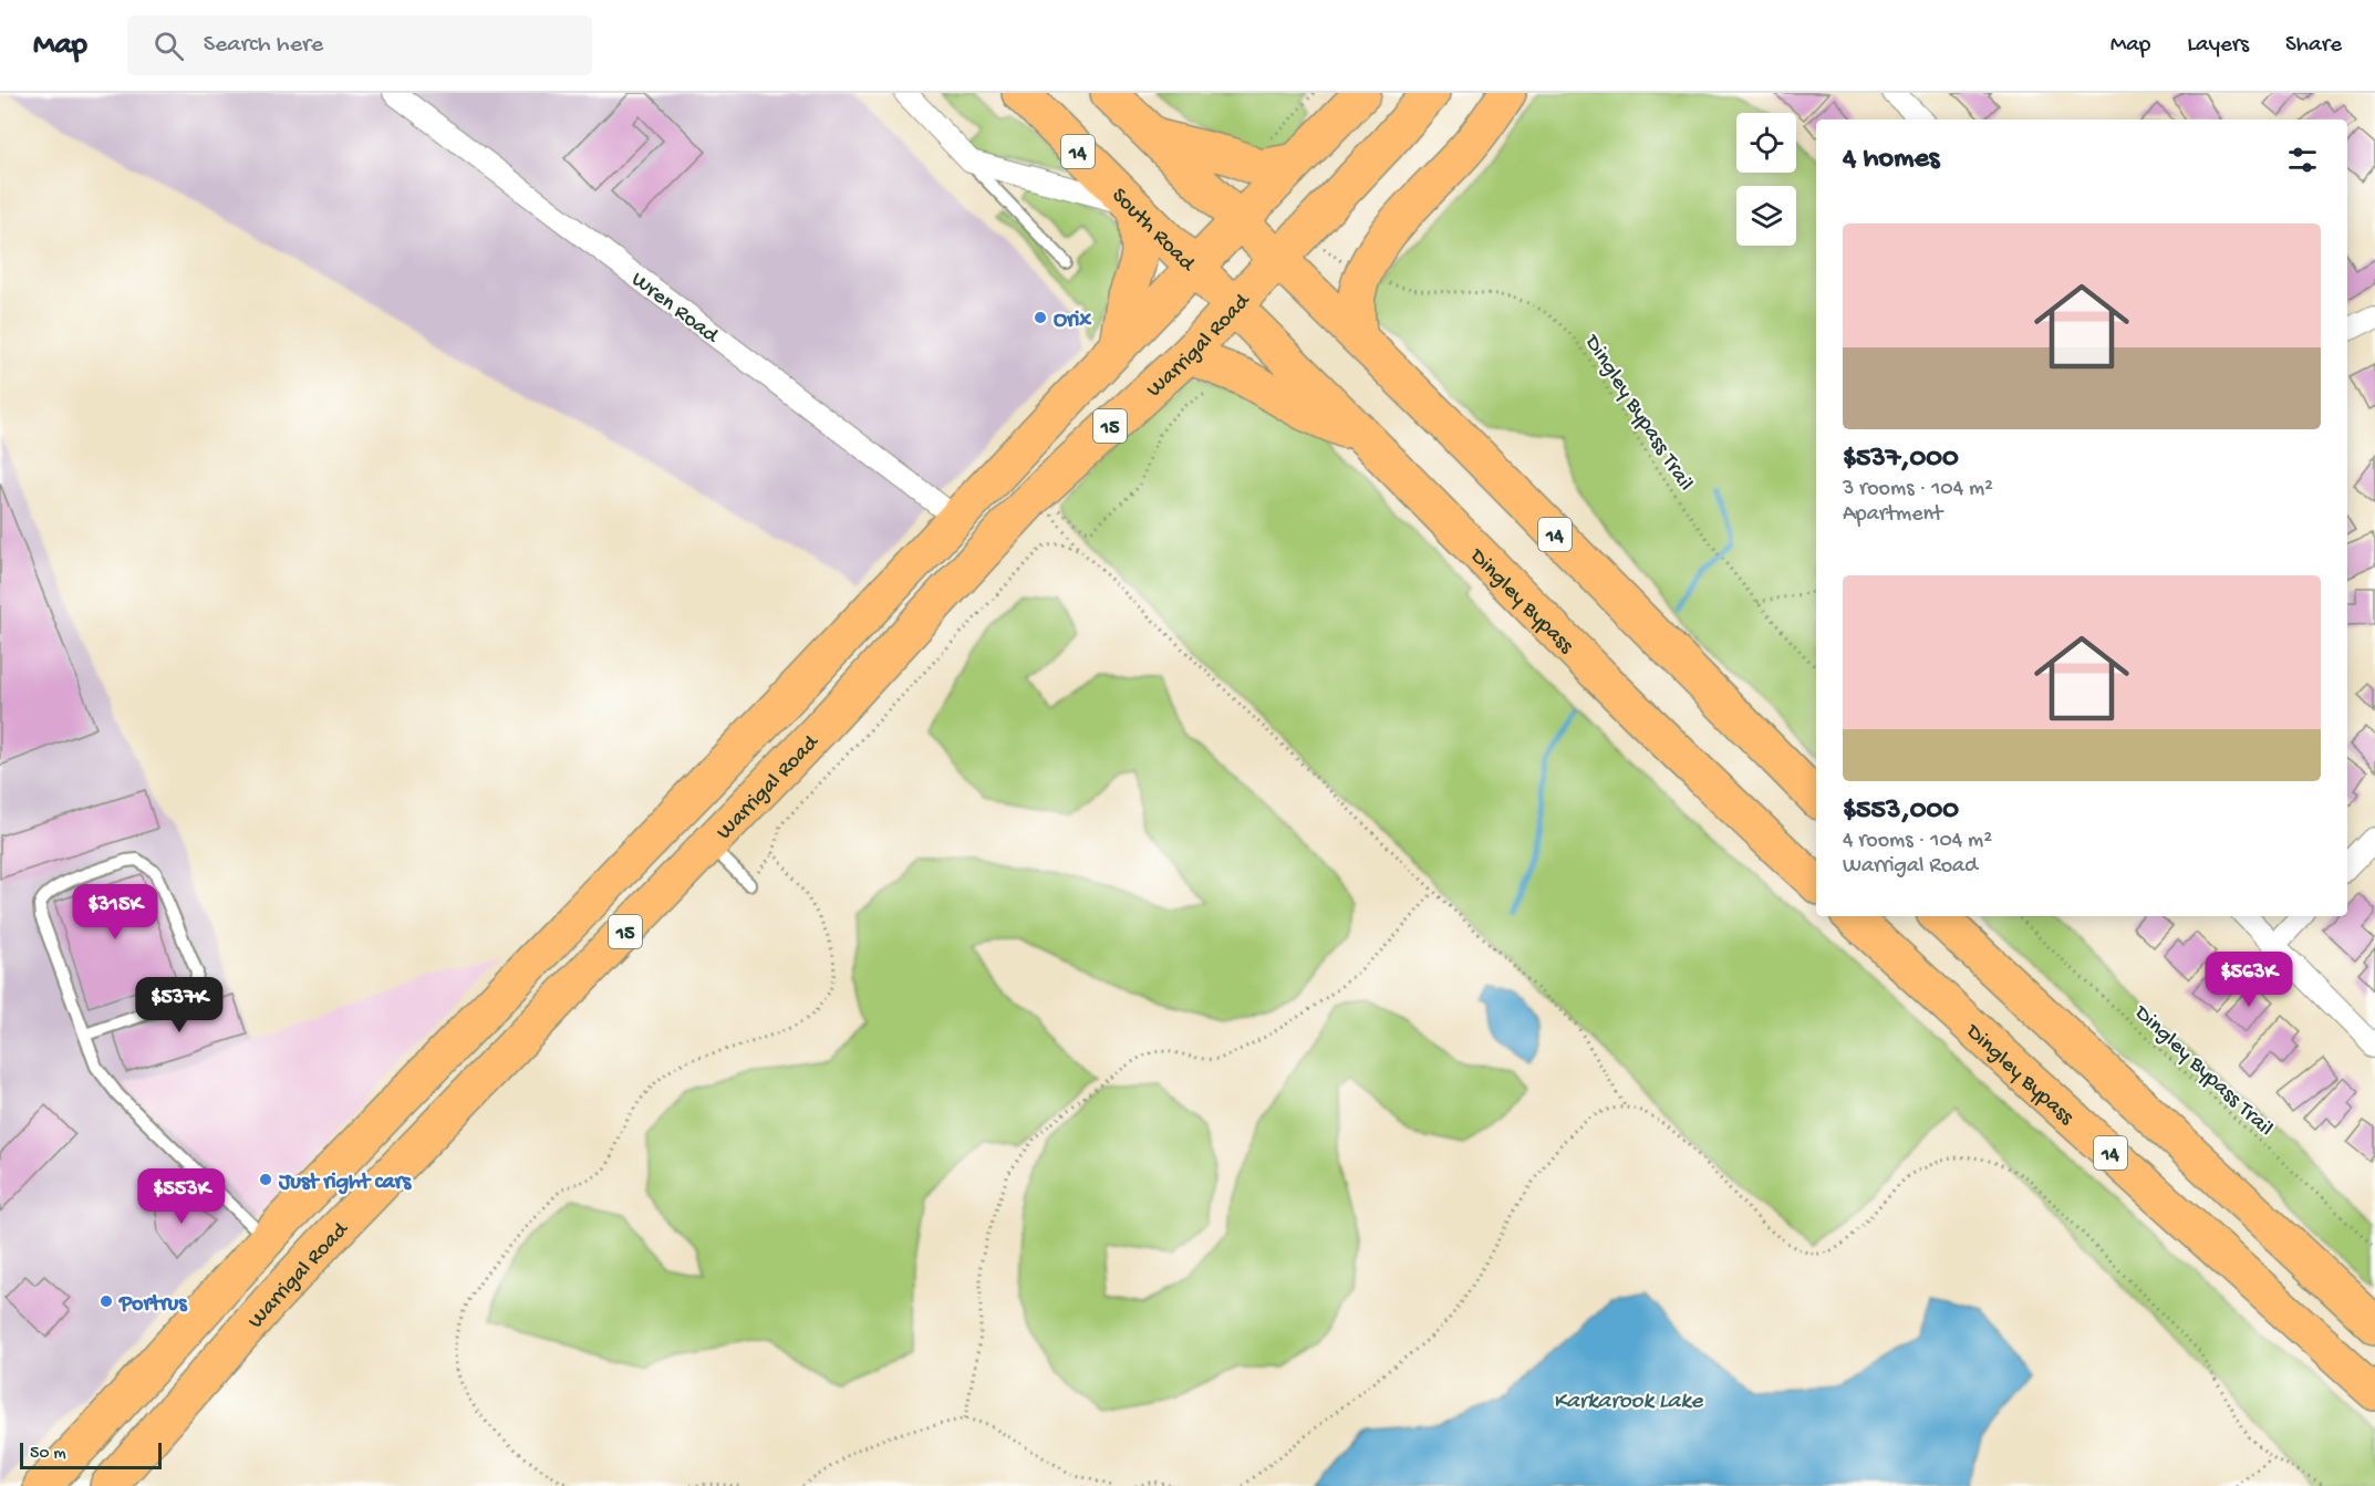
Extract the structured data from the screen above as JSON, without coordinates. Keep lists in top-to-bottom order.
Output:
{
  "streets": {
    "highway": [
      "14",
      "South Road",
      "Warrigal Road",
      "15",
      "Dingley Bypass"
    ],
    "street": ["Wren Road"],
    "path": ["Dingley Bypass Trail"]
  },
  "crossings": [
    ["14", "Warrigal Road"],
    ["South Road", "Warrigal Road"],
    ["South Road", "Dingley Bypass"],
    ["Wren Road", "Warrigal Road"],
    ["Warrigal Road", "Dingley Bypass"]
  ],
  "water": ["Karkarook Lake"],
  "places": ["Orix", "Just right cars", "Portrus"],
  "scale_bar": "50 m",
  "page": {
    "header": "Map",
    "search": "Search here",
    "nav": ["Map", "Layers", "Share"],
    "heading": "4 homes",
    "list": [
      {
        "name": "$537,000",
        "note": "3 rooms · 104 m² · Apartment"
      },
      {
        "name": "$553,000",
        "note": "4 rooms · 104 m² · Warrigal Road"
      }
    ],
    "price": [
      "$315K",
      "$563K",
      "$537K",
      "$553K"
    ],
    "scale": "50 m"
  }
}
